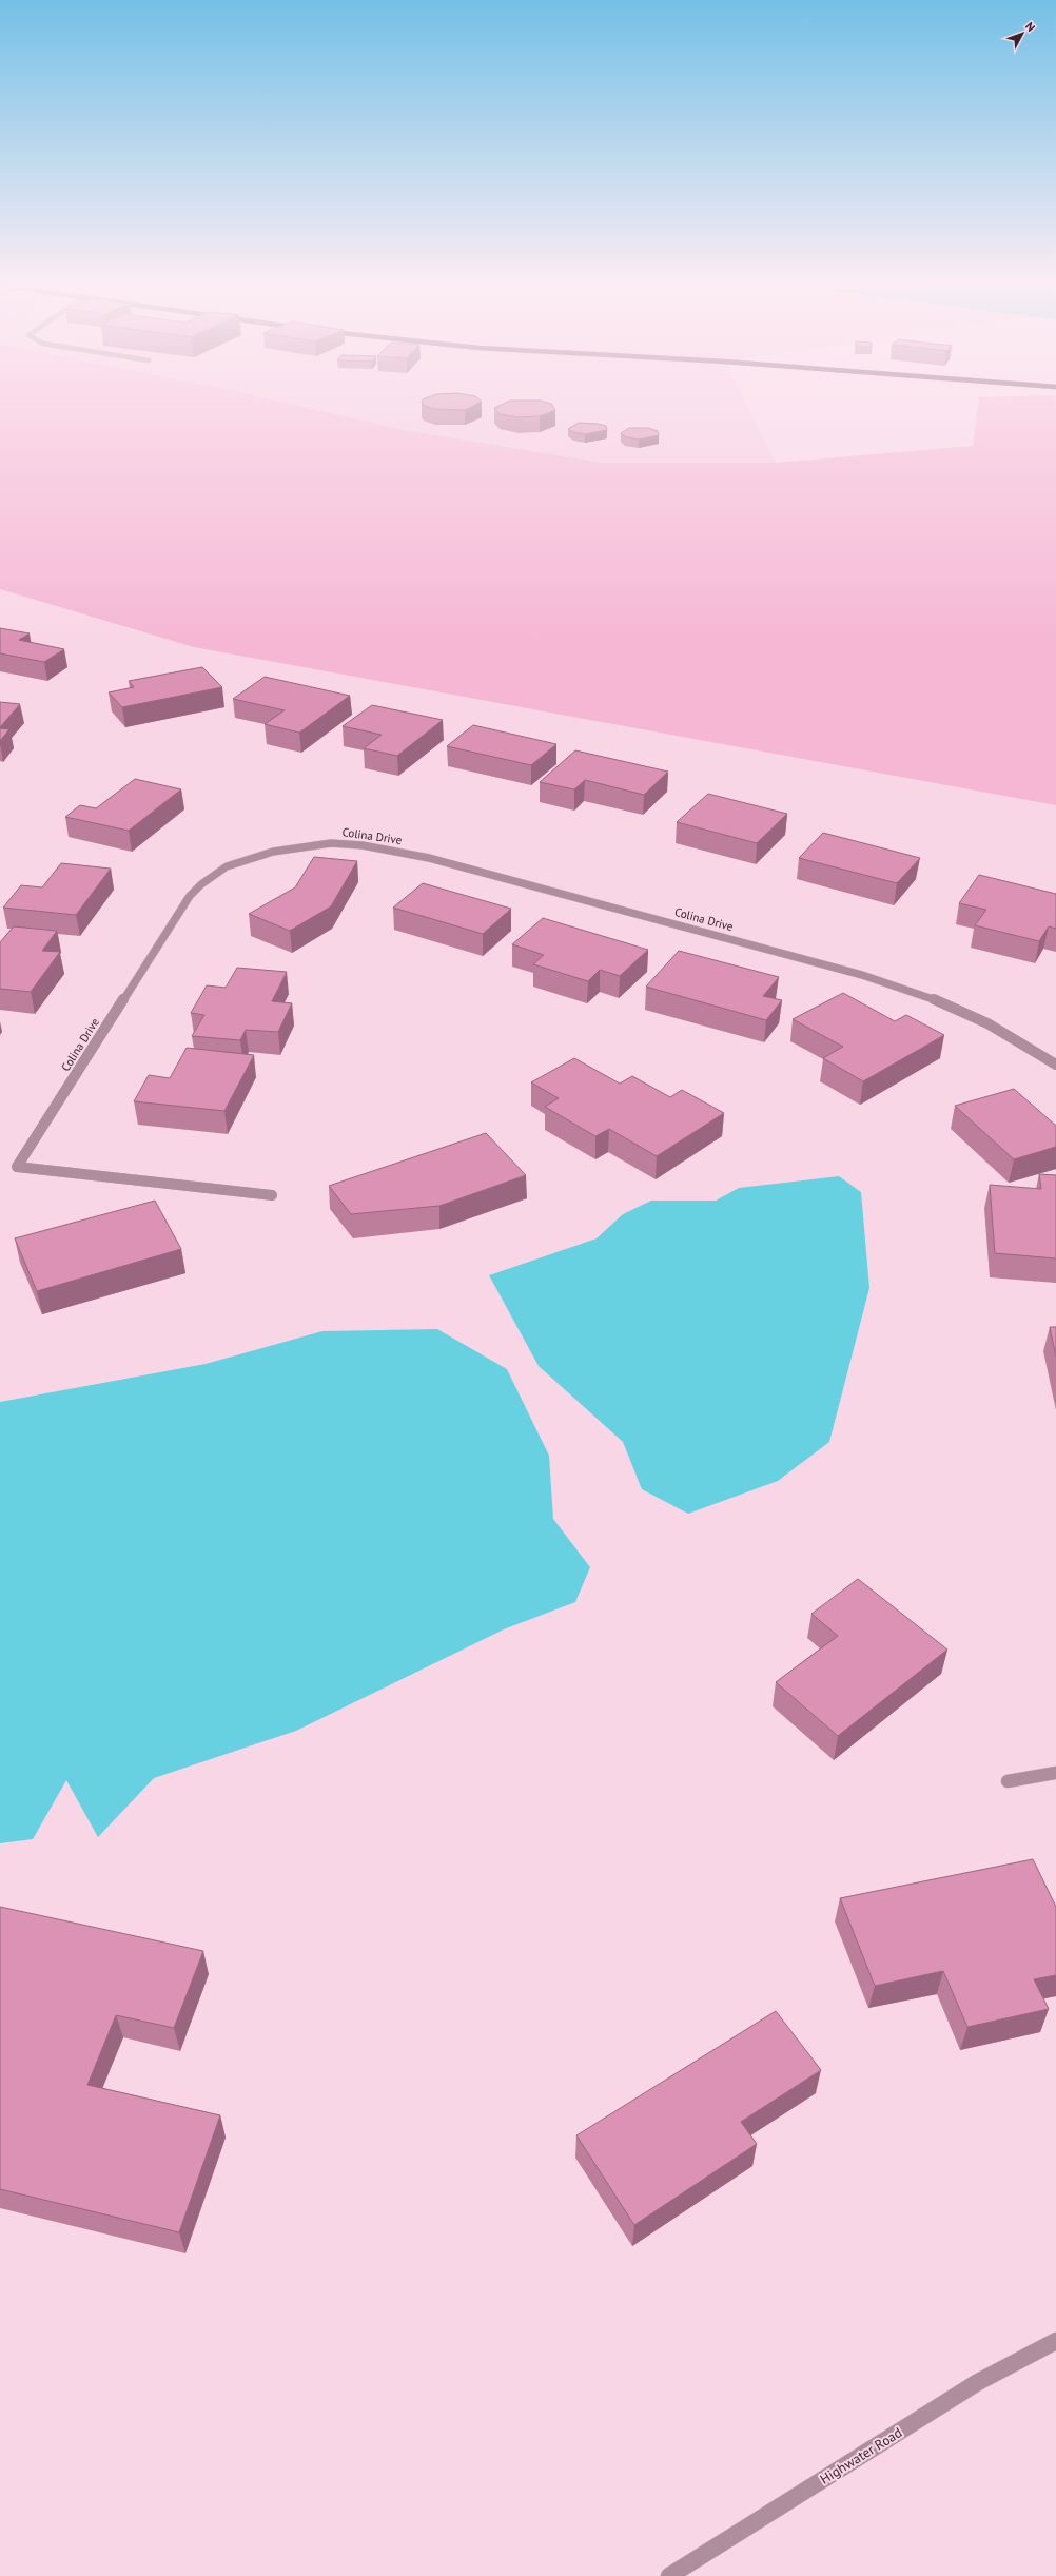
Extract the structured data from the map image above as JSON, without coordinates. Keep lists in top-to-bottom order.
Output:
{
  "streets": {
    "street": ["Colina Drive", "Highwater Road"]
  },
  "north": "top right"
}
